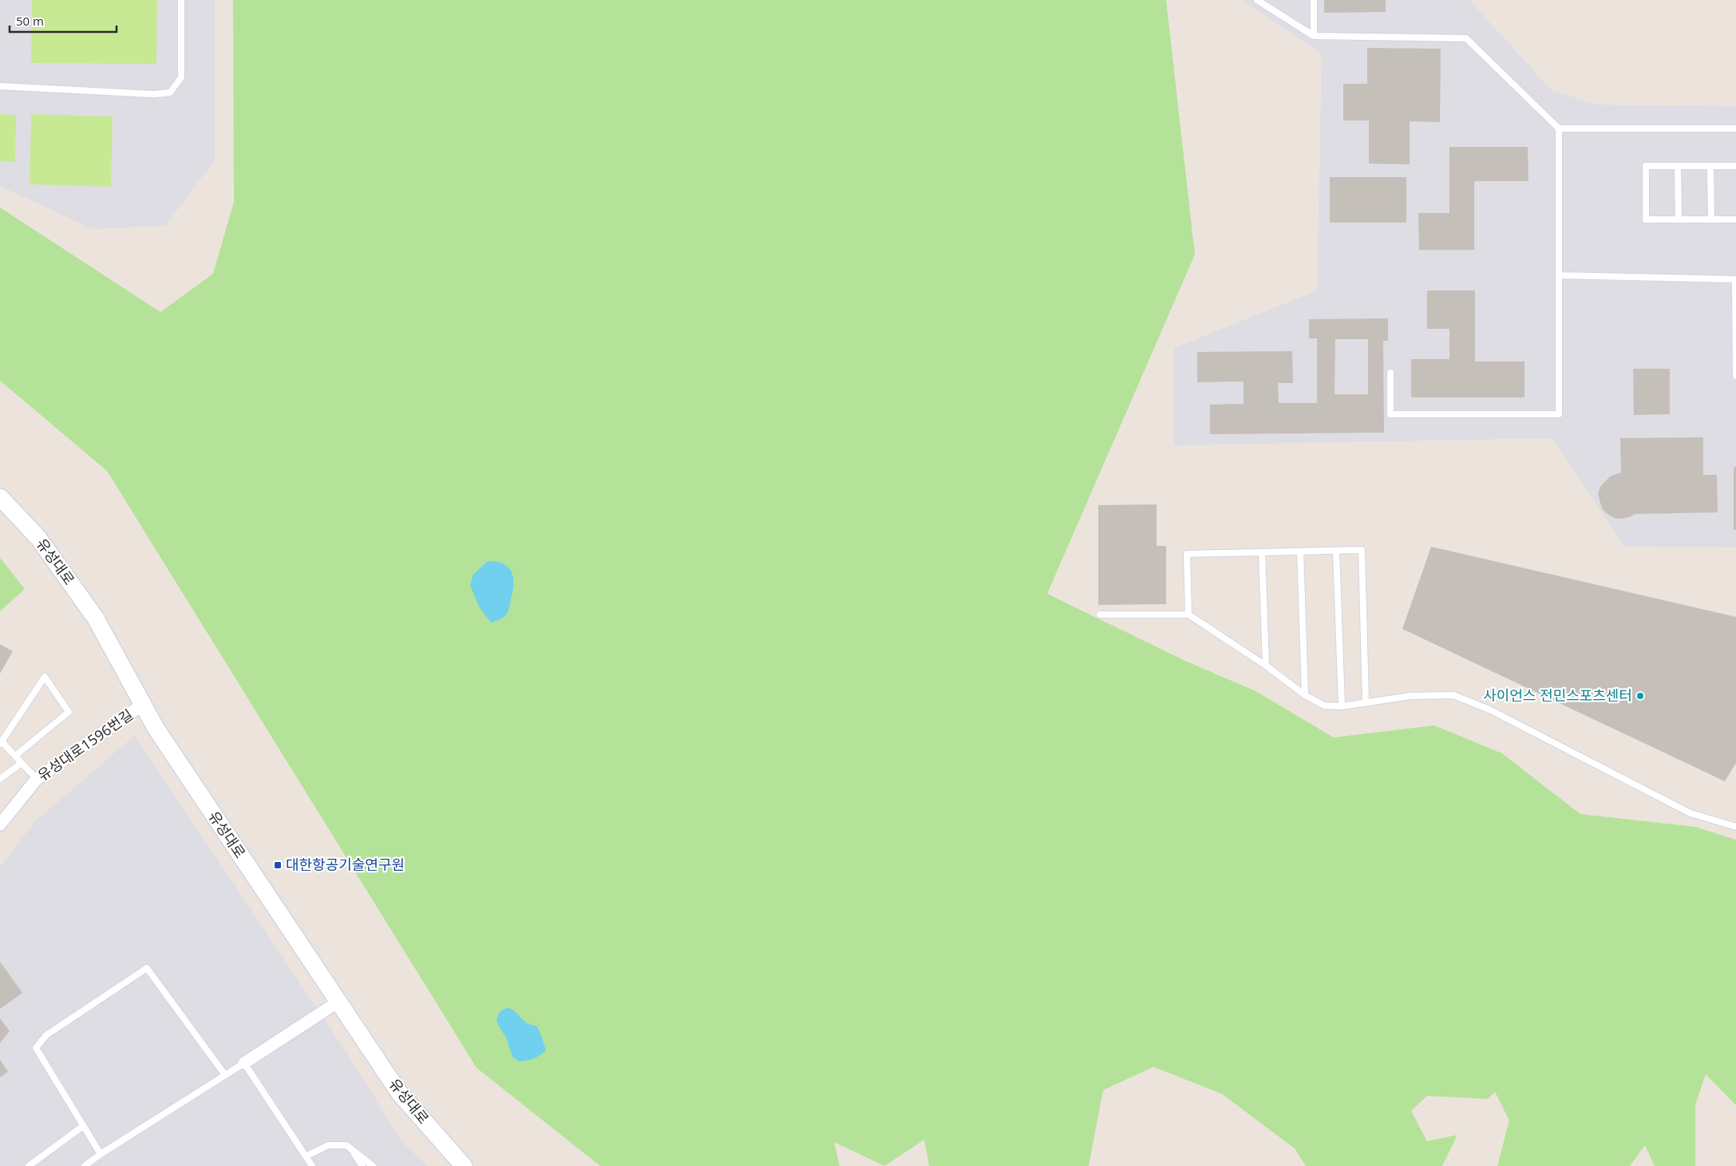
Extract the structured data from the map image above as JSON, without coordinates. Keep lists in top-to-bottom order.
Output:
{
  "streets": {
    "main road": ["유성대로"],
    "street": ["유성대로1596번길"]
  },
  "crossings": [
    ["유성대로", "유성대로1596번길"]
  ],
  "places": {
    "other": ["사이언스 전민스포츠센터"],
    "transit": ["대한항공기술연구원"]
  },
  "scale_bar": "50 m"
}
